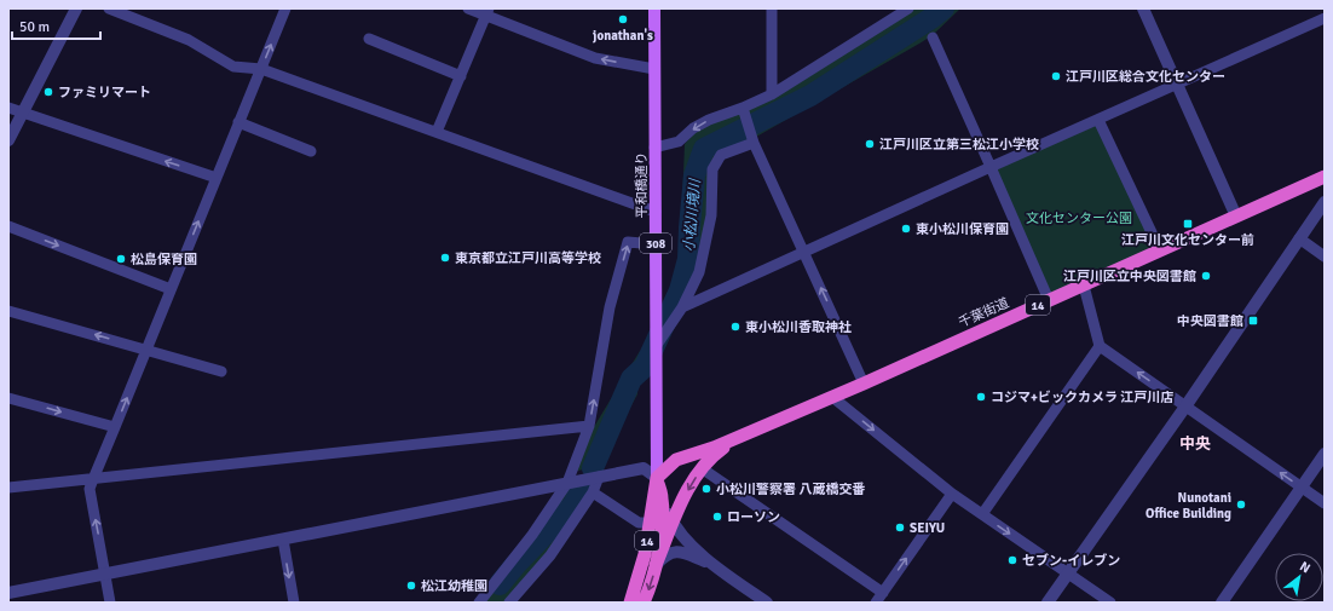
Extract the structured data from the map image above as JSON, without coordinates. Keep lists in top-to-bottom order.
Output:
{
  "streets": {
    "highway": ["14", "千葉街道"],
    "main road": ["平和橋通り", "308"]
  },
  "crossings": [
    ["平和橋通り", "14"],
    ["平和橋通り", "千葉街道"],
    ["14", "千葉街道"]
  ],
  "districts": ["中央"],
  "water": ["小松川境川"],
  "parks": ["文化センター公園"],
  "places": {
    "other": [
      "jonathan's",
      "江戸川区総合文化センター",
      "ファミリマート",
      "江戸川区立第三松江小学校",
      "東小松川保育園",
      "東京都立江戸川高等学校",
      "松島保育園",
      "江戸川区立中央図書館",
      "東小松川香取神社",
      "コジマ+ビックカメラ 江戸川店",
      "小松川警察署 八蔵橋交番",
      "Nunotani Office Building",
      "ローソン",
      "SEIYU",
      "セブン-イレブン",
      "松江幼稚園"
    ],
    "transit": ["江戸川文化センター前", "中央図書館"]
  },
  "scale_bar": "50 m",
  "north": "top right"
}
